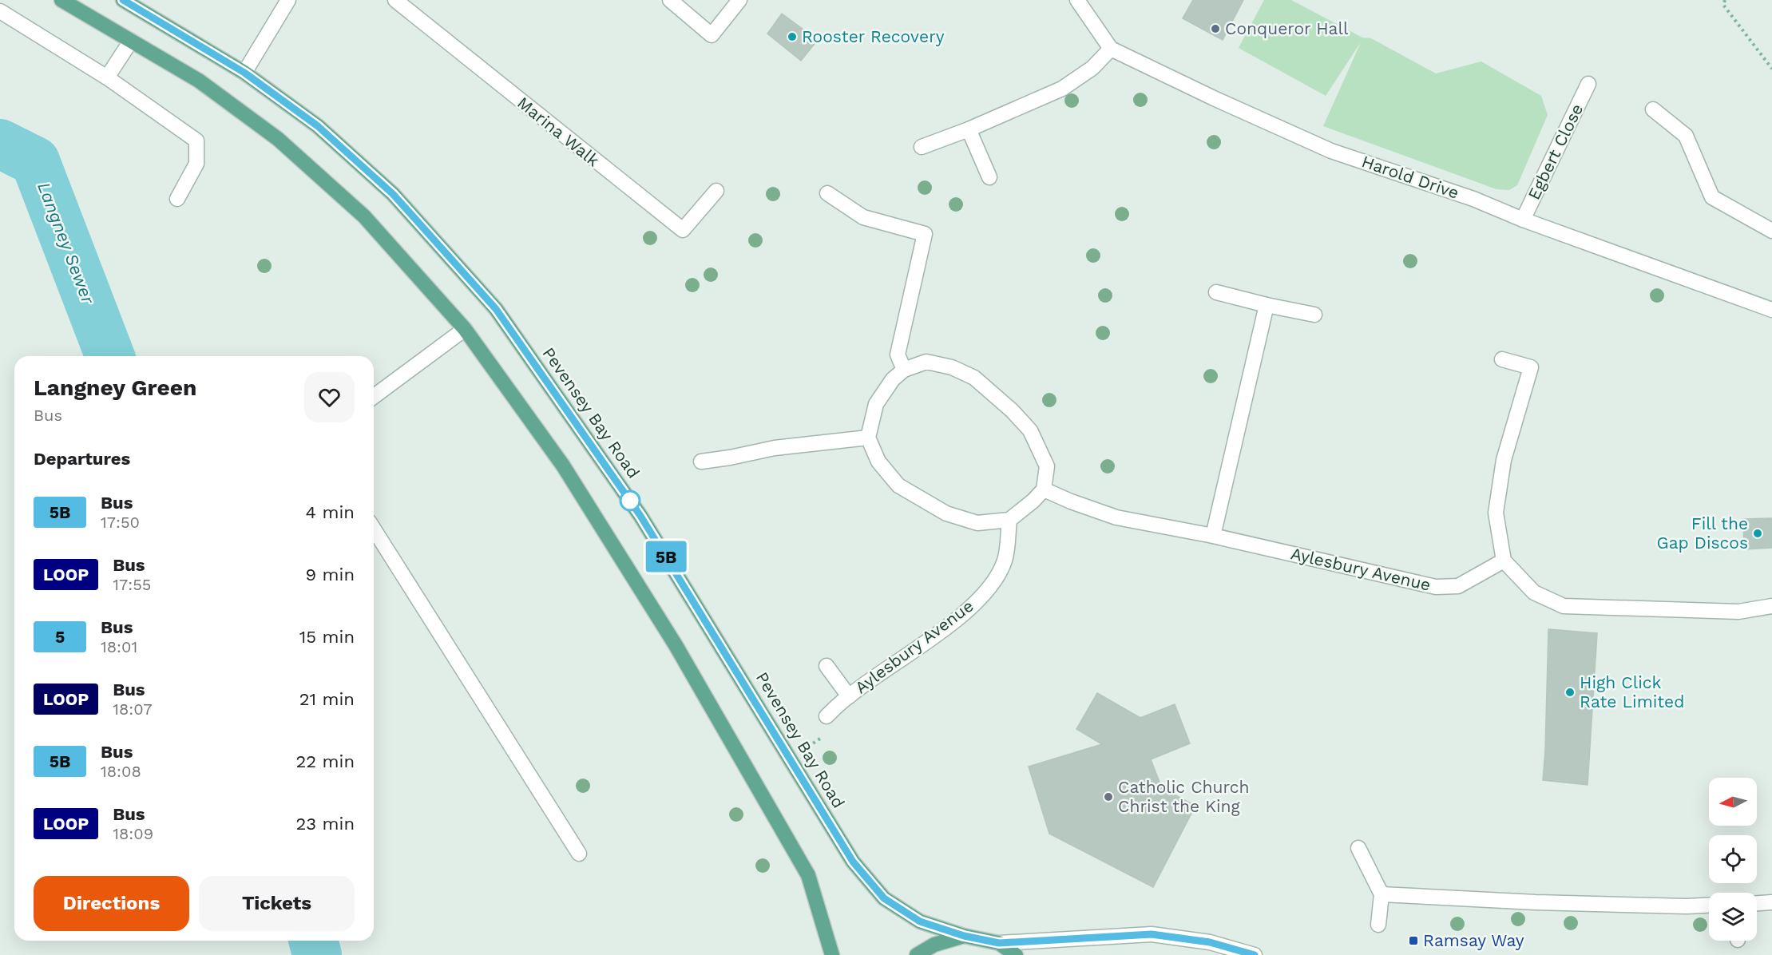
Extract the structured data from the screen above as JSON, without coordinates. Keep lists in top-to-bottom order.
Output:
{
  "streets": {
    "main road": ["Pevensey Bay Road"],
    "street": [
      "Marina Walk",
      "Egbert Close",
      "Harold Drive",
      "Aylesbury Avenue"
    ]
  },
  "crossings": [
    ["Egbert Close", "Harold Drive"]
  ],
  "water": ["Langney Sewer"],
  "places": {
    "other": [
      "Conqueror Hall",
      "Rooster Recovery",
      "Fill the Gap Discos",
      "High Click Rate Limited",
      "Catholic Church Christ the King"
    ],
    "transit": ["Ramsay Way"]
  },
  "lines": ["bus line 5B"],
  "north": "left",
  "page": {
    "on_map": "5B",
    "heading": [
      ["Langney Green", "Bus"],
      "Departures"
    ],
    "list": [
      {
        "mark": "5B",
        "name": "Bus",
        "note": "17:50",
        "value": "4 min"
      },
      {
        "mark": "LOOP",
        "name": "Bus",
        "note": "17:55",
        "value": "9 min"
      },
      {
        "mark": "5",
        "name": "Bus",
        "note": "18:01",
        "value": "15 min"
      },
      {
        "mark": "LOOP",
        "name": "Bus",
        "note": "18:07",
        "value": "21 min"
      },
      {
        "mark": "5B",
        "name": "Bus",
        "note": "18:08",
        "value": "22 min"
      },
      {
        "mark": "LOOP",
        "name": "Bus",
        "note": "18:09",
        "value": "23 min"
      }
    ],
    "buttons": ["Directions", "Tickets"]
  }
}
